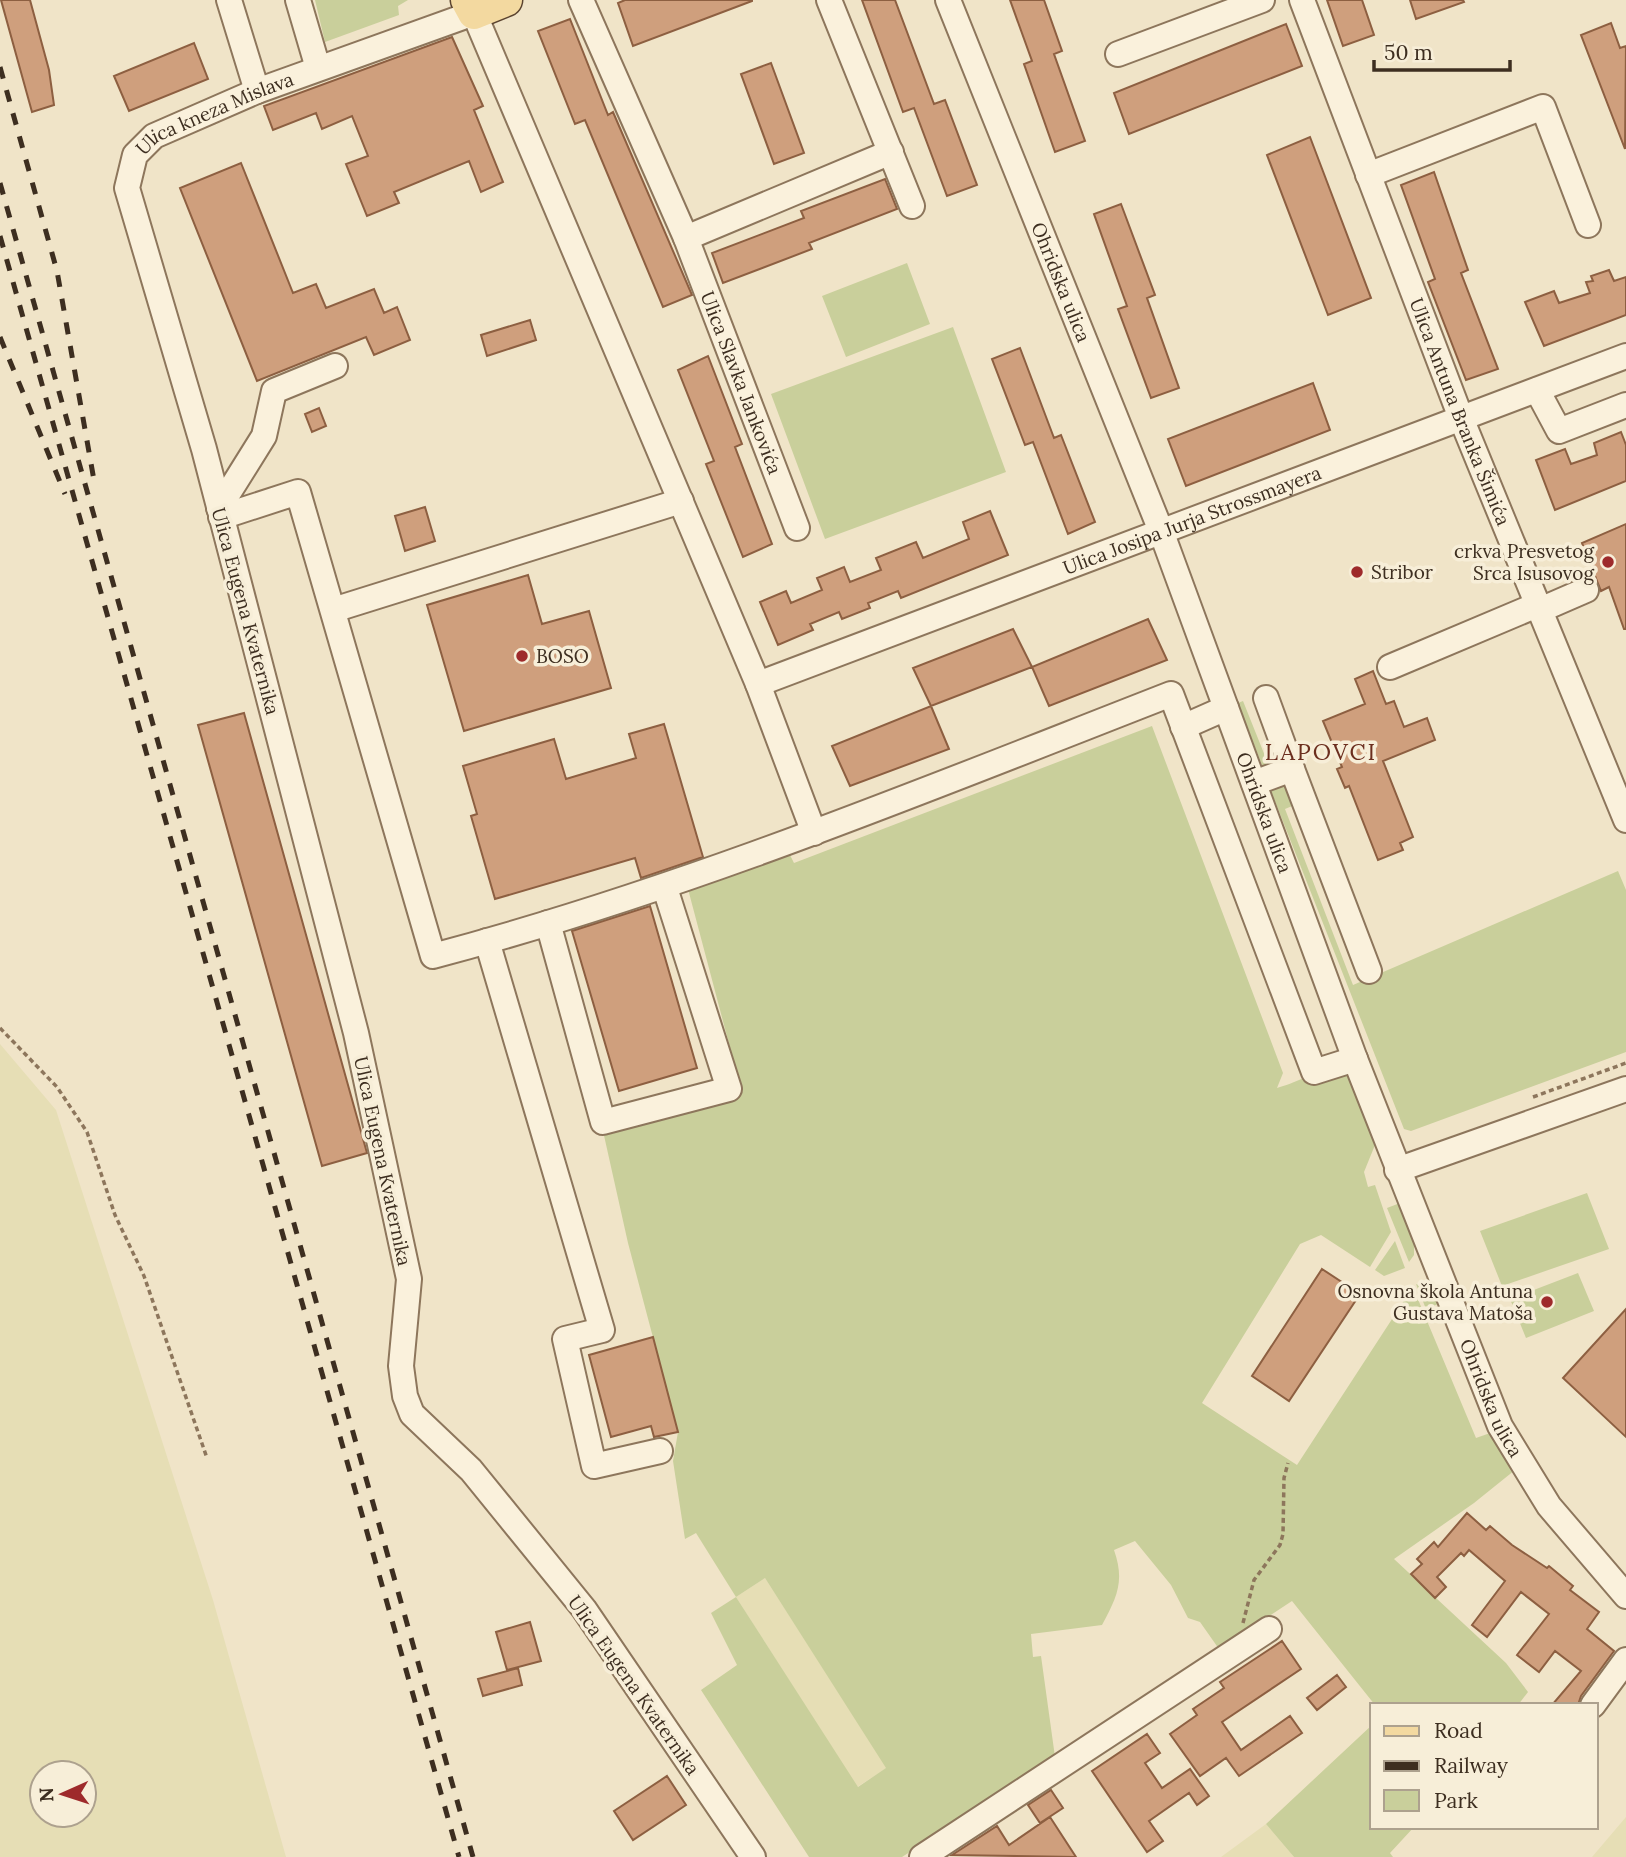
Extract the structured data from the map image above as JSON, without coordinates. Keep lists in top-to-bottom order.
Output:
{
  "streets": {
    "main road": ["Ulica kneza Mislava"],
    "street": [
      "Ohridska ulica",
      "Ulica Slavka Jankovića",
      "Ulica Antuna Branka Šimića",
      "Ulica Josipa Jurja Strossmayera",
      "Ulica Eugena Kvaternika"
    ]
  },
  "crossings": [
    ["Ulica kneza Mislava", "Ulica Eugena Kvaternika"],
    ["Ohridska ulica", "Ulica Josipa Jurja Strossmayera"],
    ["Ulica Antuna Branka Šimića", "Ulica Josipa Jurja Strossmayera"]
  ],
  "districts": ["LAPOVCI"],
  "places": [
    "crkva Presvetog Srca Isusovog",
    "Stribor",
    "BOSO",
    "Osnovna škola Antuna Gustava Matoša"
  ],
  "legend": ["Road", "Railway", "Park"],
  "scale_bar": "50 m",
  "north": "left"
}
